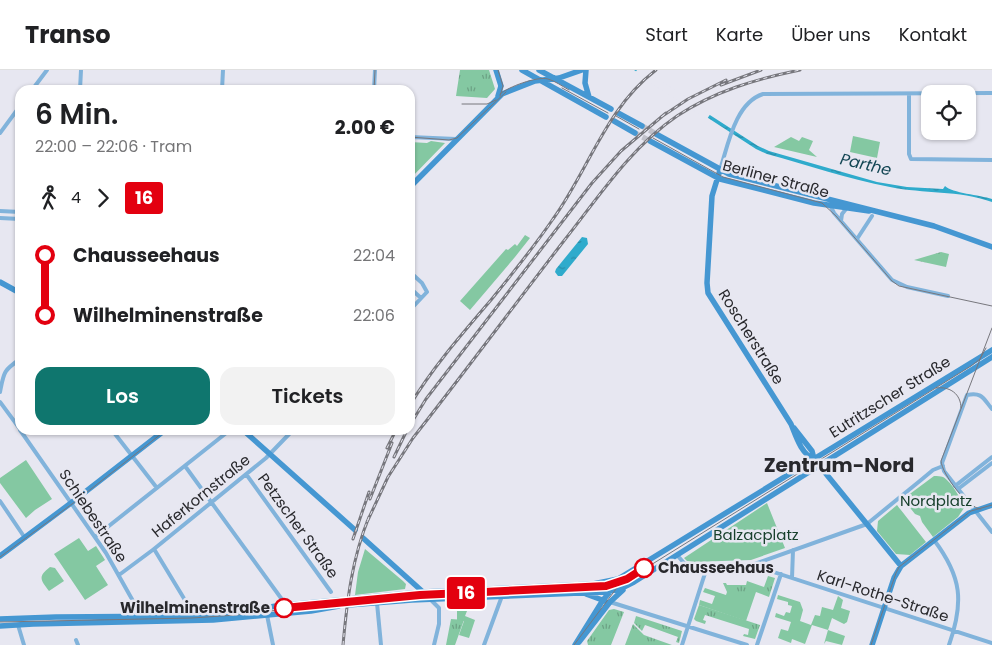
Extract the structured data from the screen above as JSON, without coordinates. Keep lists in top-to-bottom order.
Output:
{
  "streets": {
    "main road": ["Berliner Straße", "Roscherstraße", "Eutritzscher Straße"],
    "street": [
      "Haferkornstraße",
      "Schiebestraße",
      "Petzscher Straße",
      "Karl-Rothe-Straße"
    ]
  },
  "crossings": [
    ["Berliner Straße", "Roscherstraße"],
    ["Roscherstraße", "Eutritzscher Straße"],
    ["Haferkornstraße", "Schiebestraße"],
    ["Haferkornstraße", "Petzscher Straße"]
  ],
  "districts": ["Zentrum-Nord"],
  "water": ["Parthe"],
  "parks": ["Nordplatz", "Balzacplatz"],
  "places": ["Chausseehaus", "Wilhelminenstraße"],
  "lines": ["tram line 16"],
  "page": {
    "header": "Transo",
    "nav": [
      "Start",
      "Karte",
      "Über uns",
      "Kontakt"
    ],
    "on_map": "16",
    "heading": ["6 Min.", "22:00 – 22:06 · Tram", "2.00 €"],
    "legs": ["4", "16"],
    "list": [
      {
        "name": "Chausseehaus",
        "value": "22:04"
      },
      {
        "name": "Wilhelminenstraße",
        "value": "22:06"
      }
    ],
    "buttons": ["Los", "Tickets"]
  }
}
